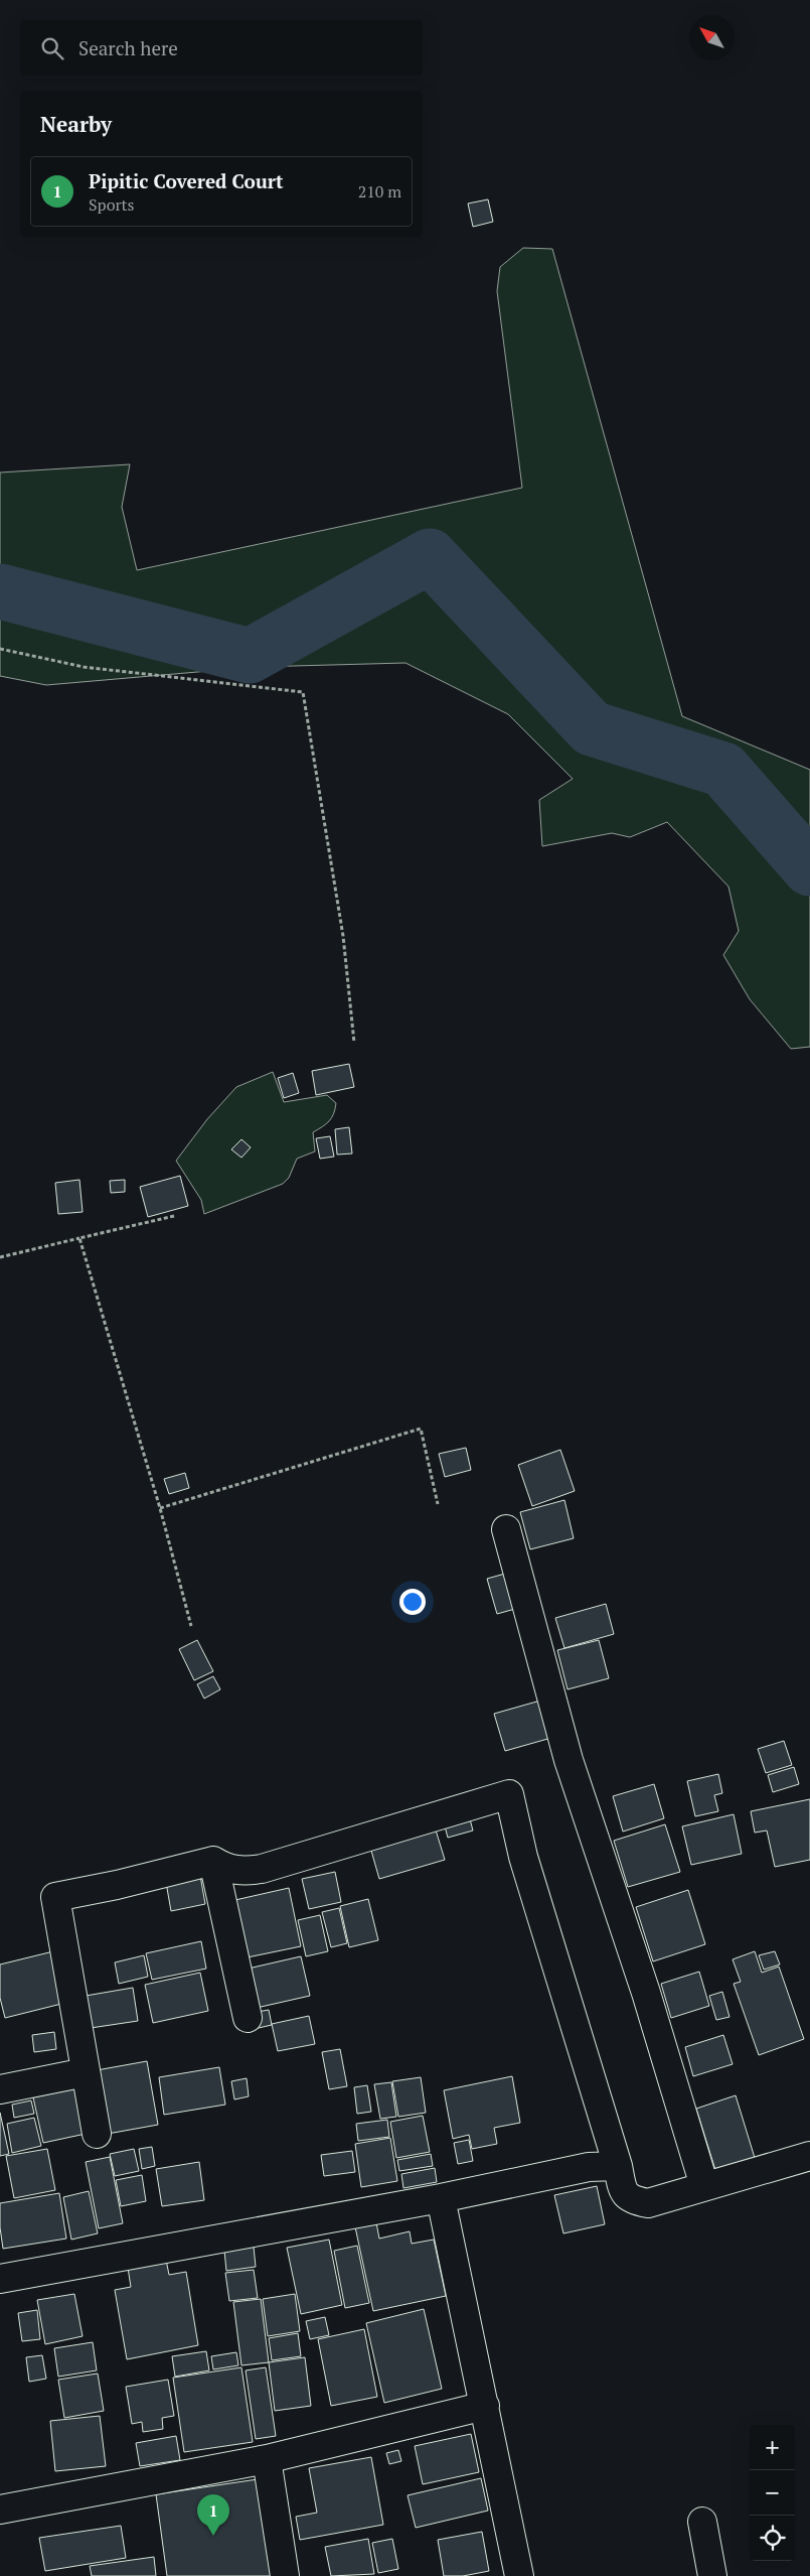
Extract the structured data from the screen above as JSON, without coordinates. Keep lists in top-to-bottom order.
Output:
{
  "north": "top left",
  "page": {
    "search": "Search here",
    "heading": "Nearby",
    "list": [
      {
        "mark": "1",
        "name": "Pipitic Covered Court",
        "note": "Sports",
        "value": "210 m"
      }
    ],
    "map_buttons": ["+", "−"],
    "pins": "1"
  }
}
